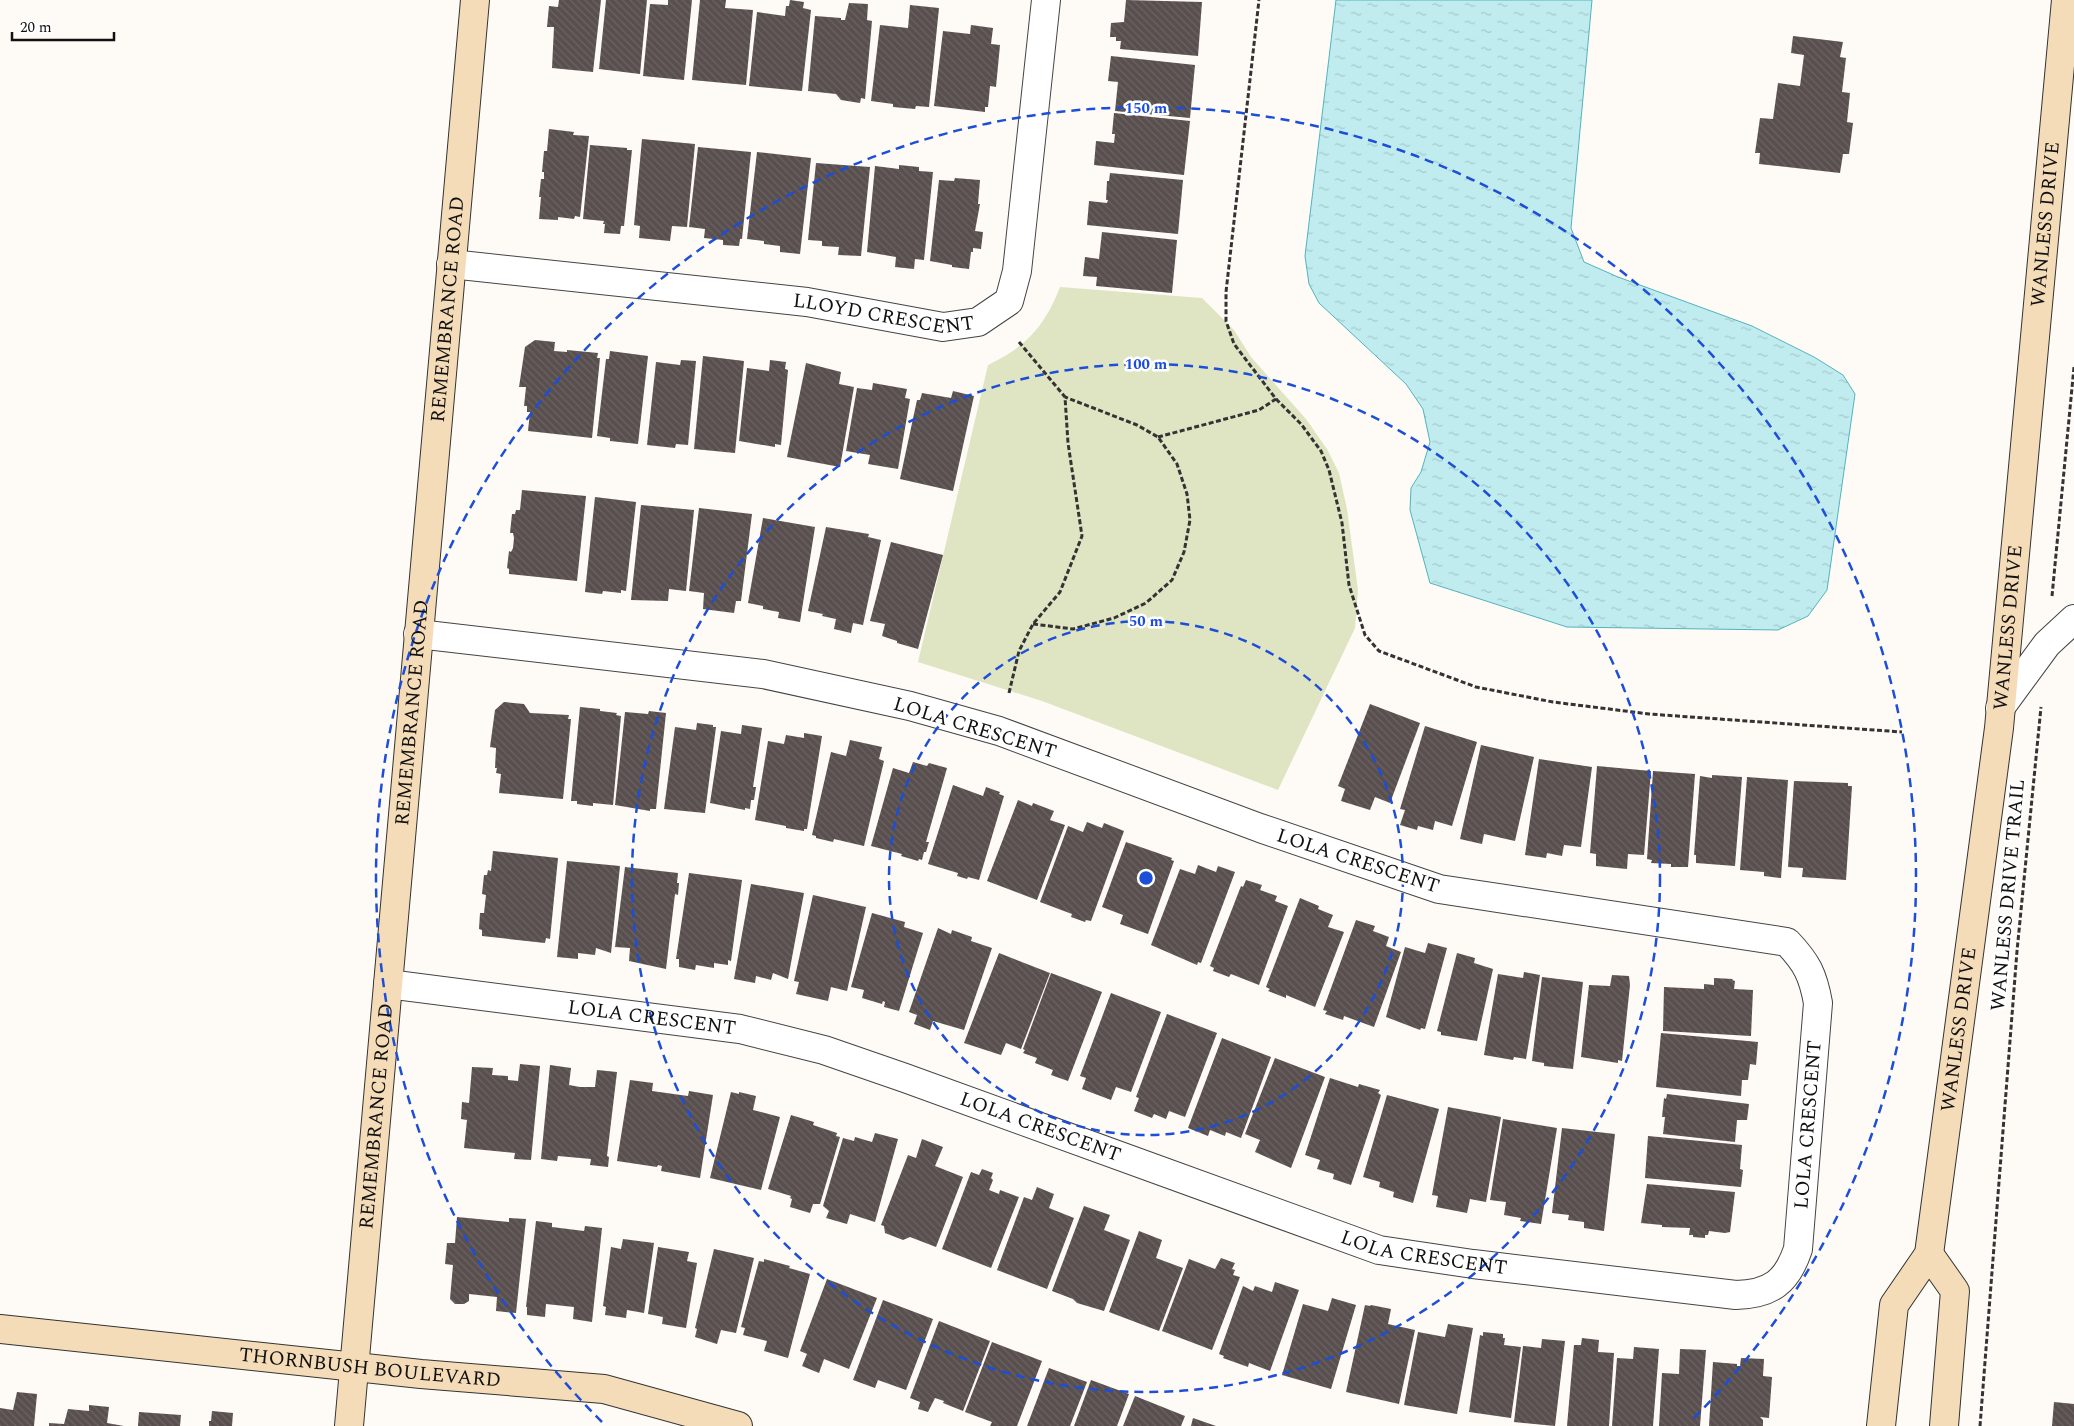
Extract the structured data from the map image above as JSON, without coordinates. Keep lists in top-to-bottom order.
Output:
{
  "streets": {
    "street": [
      "WANLESS DRIVE",
      "LLOYD CRESCENT",
      "REMEMBRANCE ROAD",
      "LOLA CRESCENT",
      "THORNBUSH BOULEVARD"
    ],
    "path": ["WANLESS DRIVE TRAIL"]
  },
  "crossings": [
    ["LLOYD CRESCENT", "REMEMBRANCE ROAD"],
    ["REMEMBRANCE ROAD", "LOLA CRESCENT"],
    ["REMEMBRANCE ROAD", "THORNBUSH BOULEVARD"]
  ],
  "scale_bar": "20 m",
  "rings": ["150 m", "100 m", "50 m"]
}
